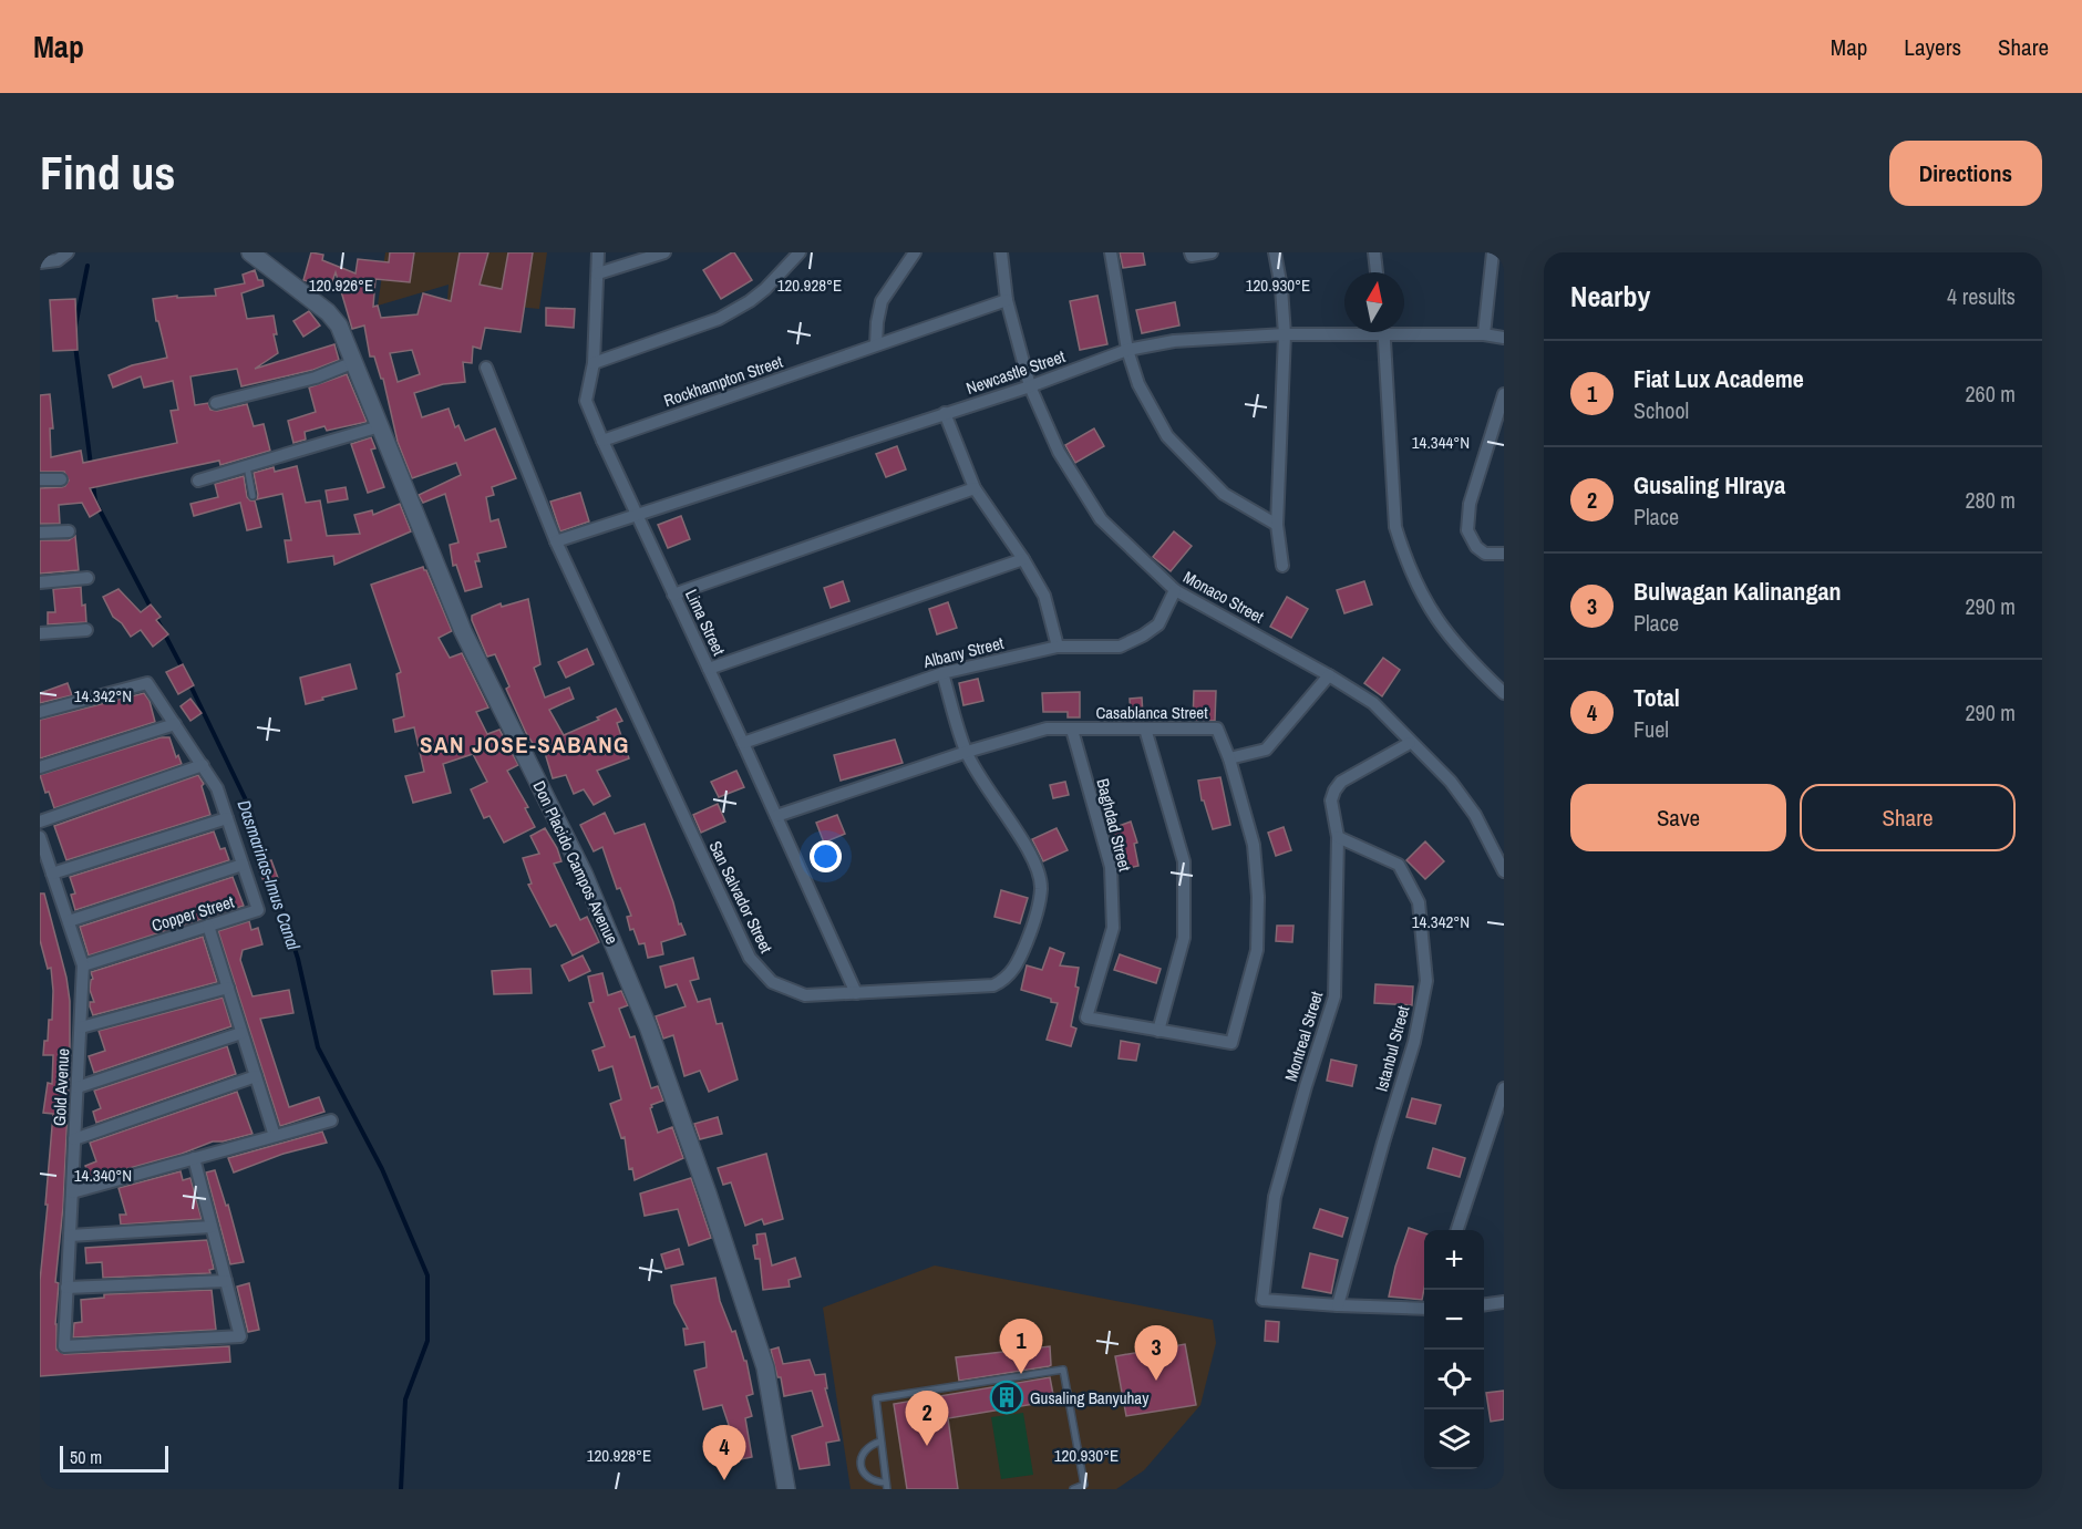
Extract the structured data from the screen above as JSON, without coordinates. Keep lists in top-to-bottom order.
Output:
{
  "streets": {
    "main road": ["Don Placido Campos Avenue"],
    "street": [
      "Newcastle Street",
      "Rockhampton Street",
      "Monaco Street",
      "Lima Street",
      "Albany Street",
      "Casablanca Street",
      "Baghdad Street",
      "San Salvador Street",
      "Copper Street",
      "Montreal Street",
      "Istanbul Street",
      "Gold Avenue"
    ]
  },
  "crossings": [
    ["Newcastle Street", "Monaco Street"],
    ["Newcastle Street", "Lima Street"],
    ["Newcastle Street", "San Salvador Street"],
    ["Rockhampton Street", "Monaco Street"],
    ["Rockhampton Street", "Lima Street"],
    ["Monaco Street", "Albany Street"],
    ["Monaco Street", "Montreal Street"],
    ["Lima Street", "Albany Street"],
    ["Lima Street", "Casablanca Street"],
    ["Lima Street", "San Salvador Street"],
    ["Albany Street", "San Salvador Street"],
    ["Casablanca Street", "Baghdad Street"],
    ["Casablanca Street", "San Salvador Street"],
    ["Copper Street", "Gold Avenue"],
    ["Montreal Street", "Istanbul Street"]
  ],
  "districts": ["SAN JOSE-SABANG"],
  "water": ["Dasmarinas-Imus Canal"],
  "places": {
    "building": ["Gusaling Banyuhay"]
  },
  "scale_bar": "50 m",
  "north": "top",
  "page": {
    "header": "Map",
    "nav": ["Map", "Layers", "Share"],
    "buttons": [
      "Directions",
      ["Save", "Share"]
    ],
    "title": "Find us",
    "heading": ["Nearby", "4 results"],
    "list": [
      {
        "mark": "1",
        "name": "Fiat Lux Academe",
        "note": "School",
        "value": "260 m"
      },
      {
        "mark": "2",
        "name": "Gusaling HIraya",
        "note": "Place",
        "value": "280 m"
      },
      {
        "mark": "3",
        "name": "Bulwagan Kalinangan",
        "note": "Place",
        "value": "290 m"
      },
      {
        "mark": "4",
        "name": "Total",
        "note": "Fuel",
        "value": "290 m"
      }
    ],
    "map_buttons": ["+", "−"],
    "pins": [
      "1",
      "3",
      "2",
      "4"
    ],
    "scale": "50 m"
  },
  "coordinates": [
    "120.926°E",
    "120.928°E",
    "120.930°E",
    "14.344°N",
    "14.342°N",
    "14.340°N"
  ]
}
